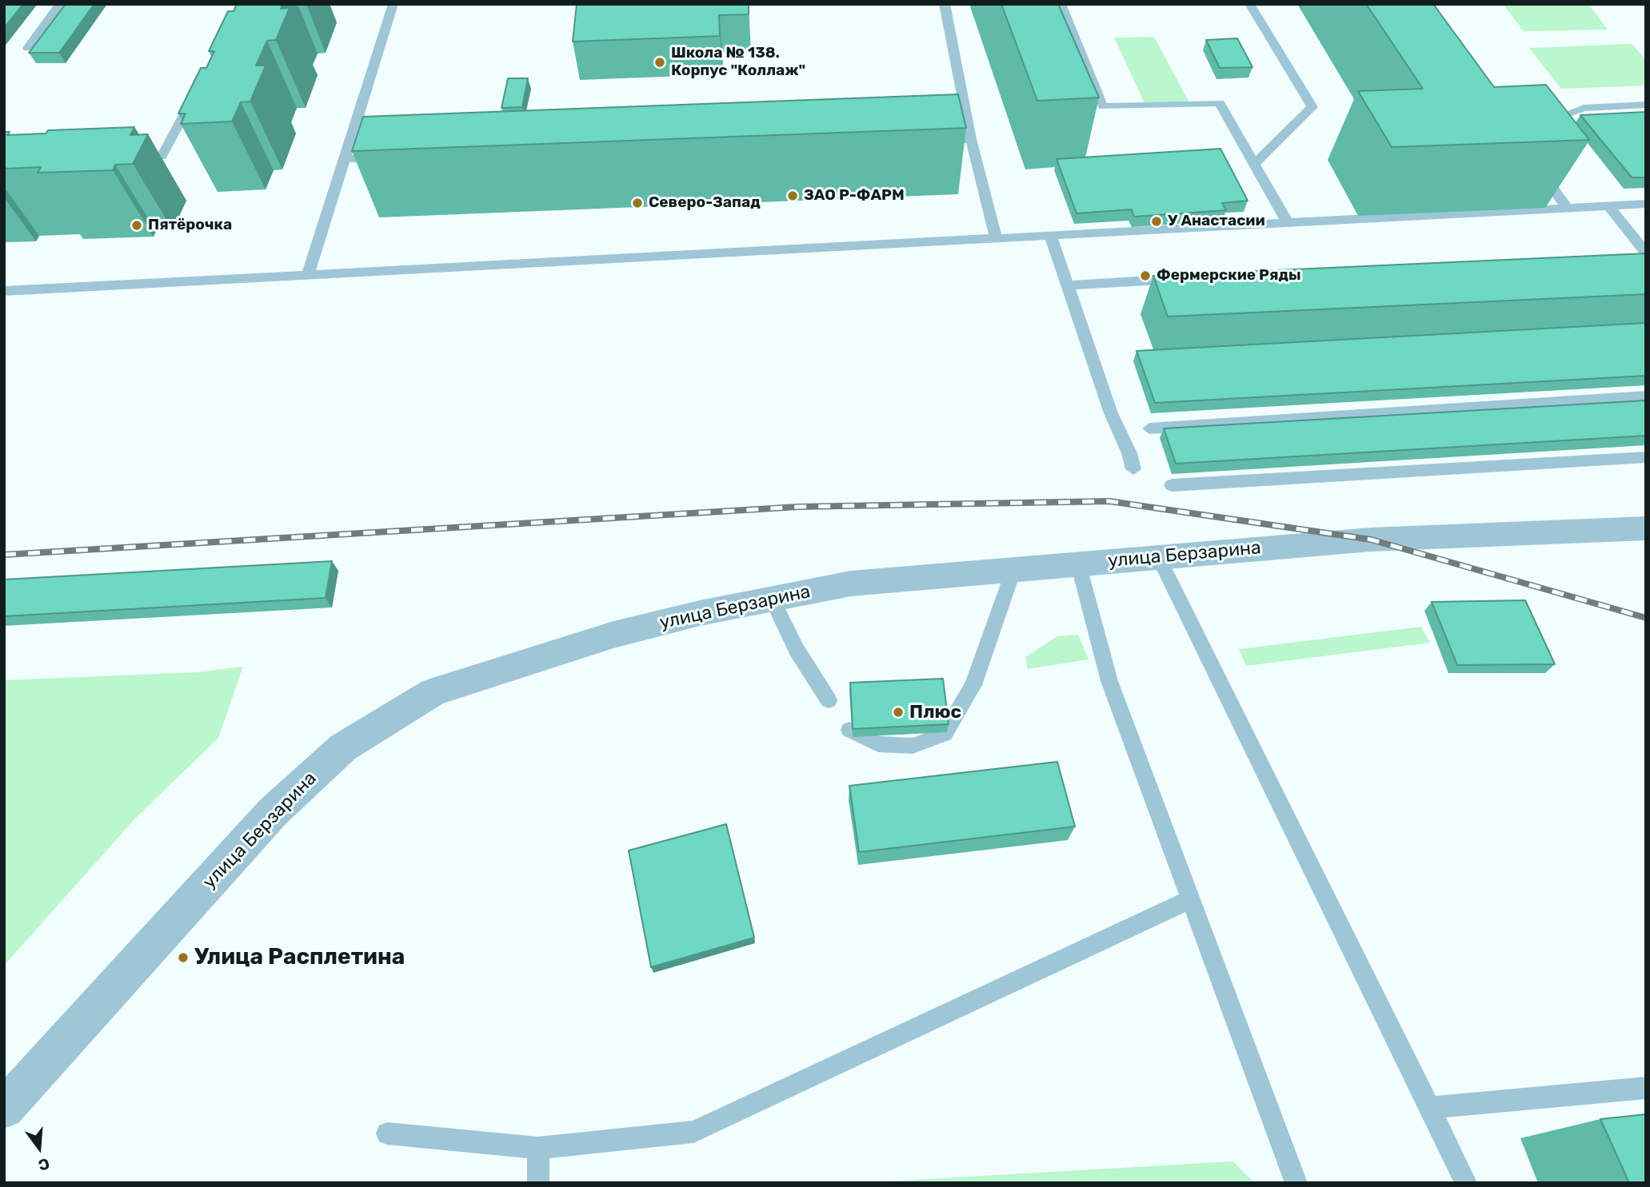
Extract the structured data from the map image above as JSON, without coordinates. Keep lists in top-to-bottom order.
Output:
{
  "streets": {
    "street": ["улица Берзарина"]
  },
  "places": [
    "Школа № 138. Корпус \"Коллаж\"",
    "ЗАО Р-ФАРМ",
    "Северо-Запад",
    "У Анастасии",
    "Пятёрочка",
    "Фермерские Ряды",
    "Плюс",
    "Улица Расплетина"
  ],
  "north": "bottom"
}
